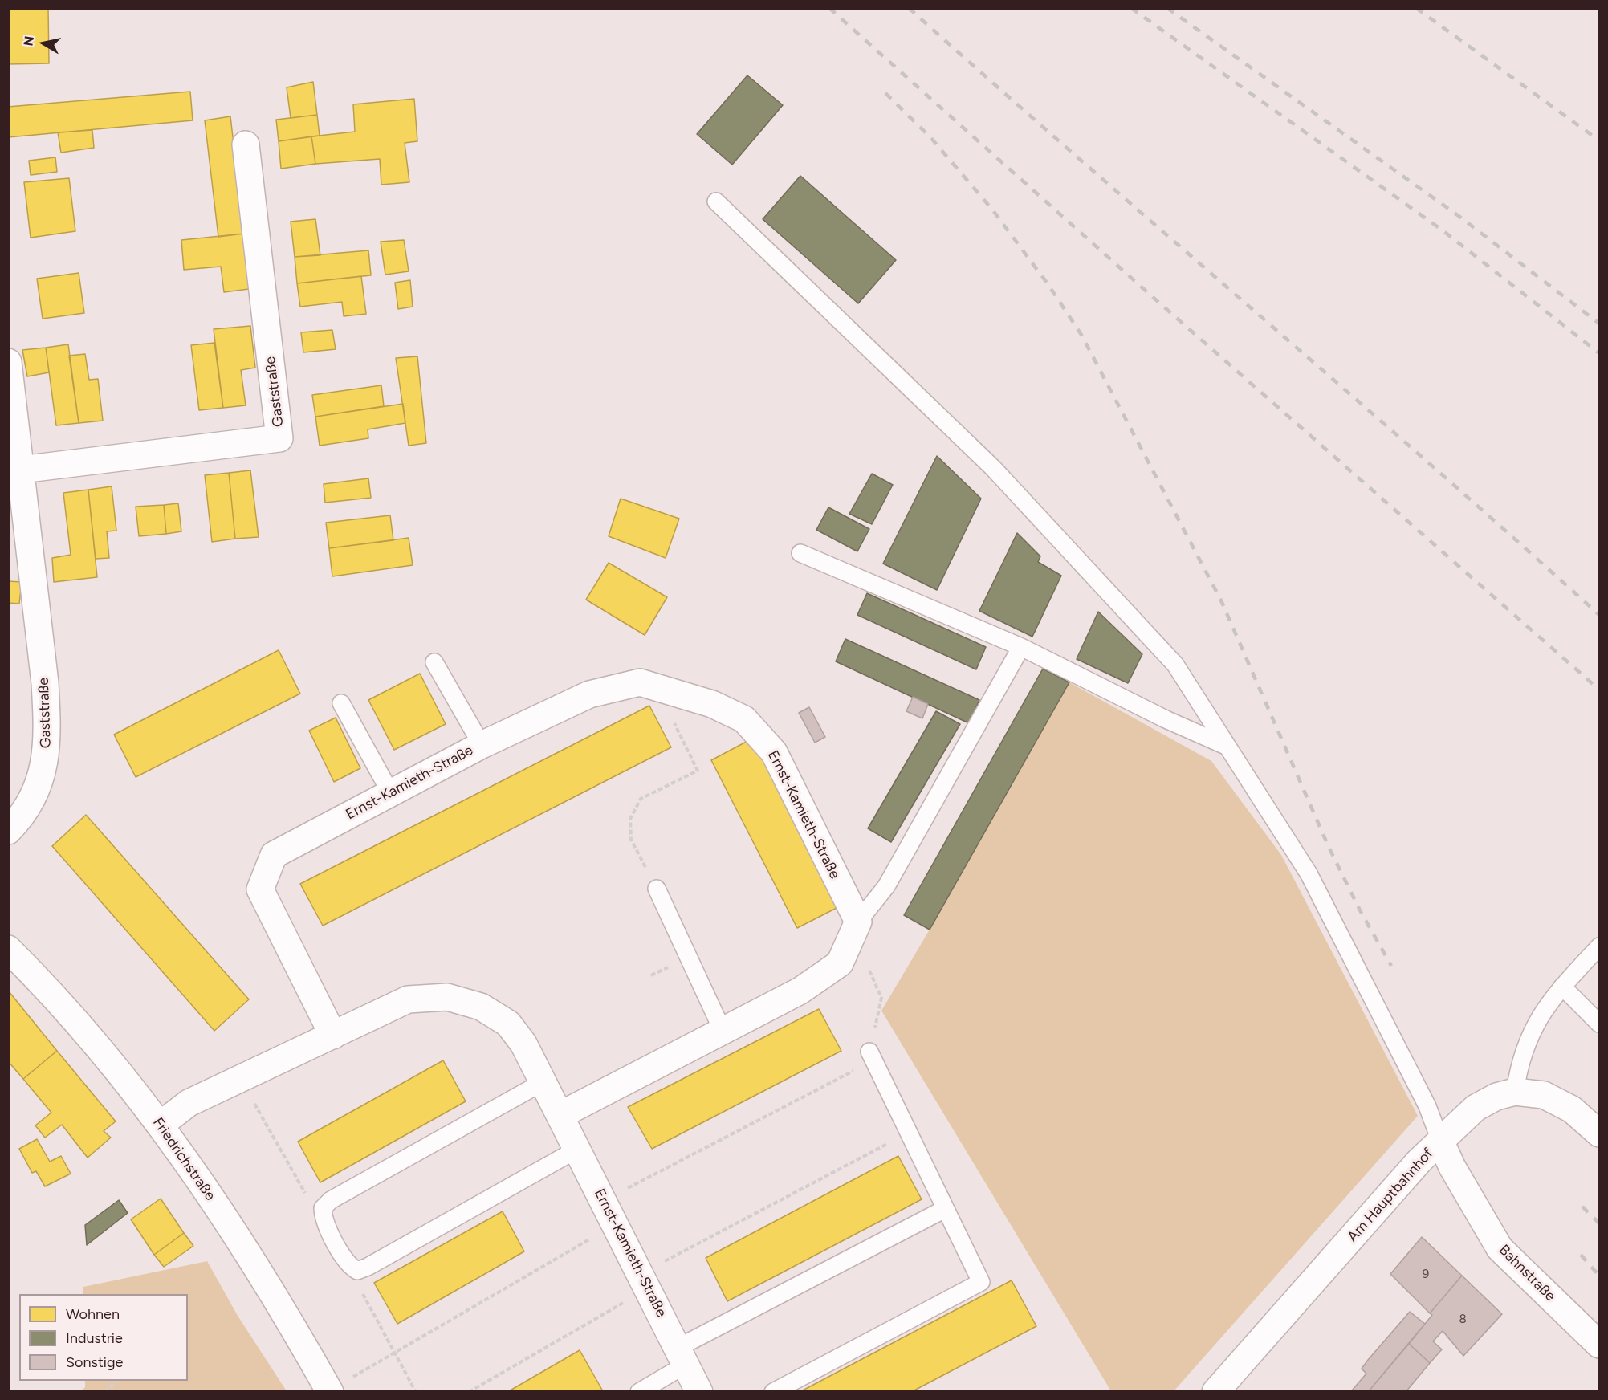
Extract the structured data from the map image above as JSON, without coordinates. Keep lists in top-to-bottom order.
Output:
{
  "streets": {
    "street": [
      "Gaststraße",
      "Ernst-Kamieth-Straße",
      "Friedrichstraße",
      "Am Hauptbahnhof",
      "Bahnstraße"
    ]
  },
  "crossings": [
    ["Ernst-Kamieth-Straße", "Friedrichstraße"],
    ["Am Hauptbahnhof", "Bahnstraße"]
  ],
  "house_numbers": ["9", "8"],
  "legend": ["Wohnen", "Industrie", "Sonstige"],
  "north": "left"
}
